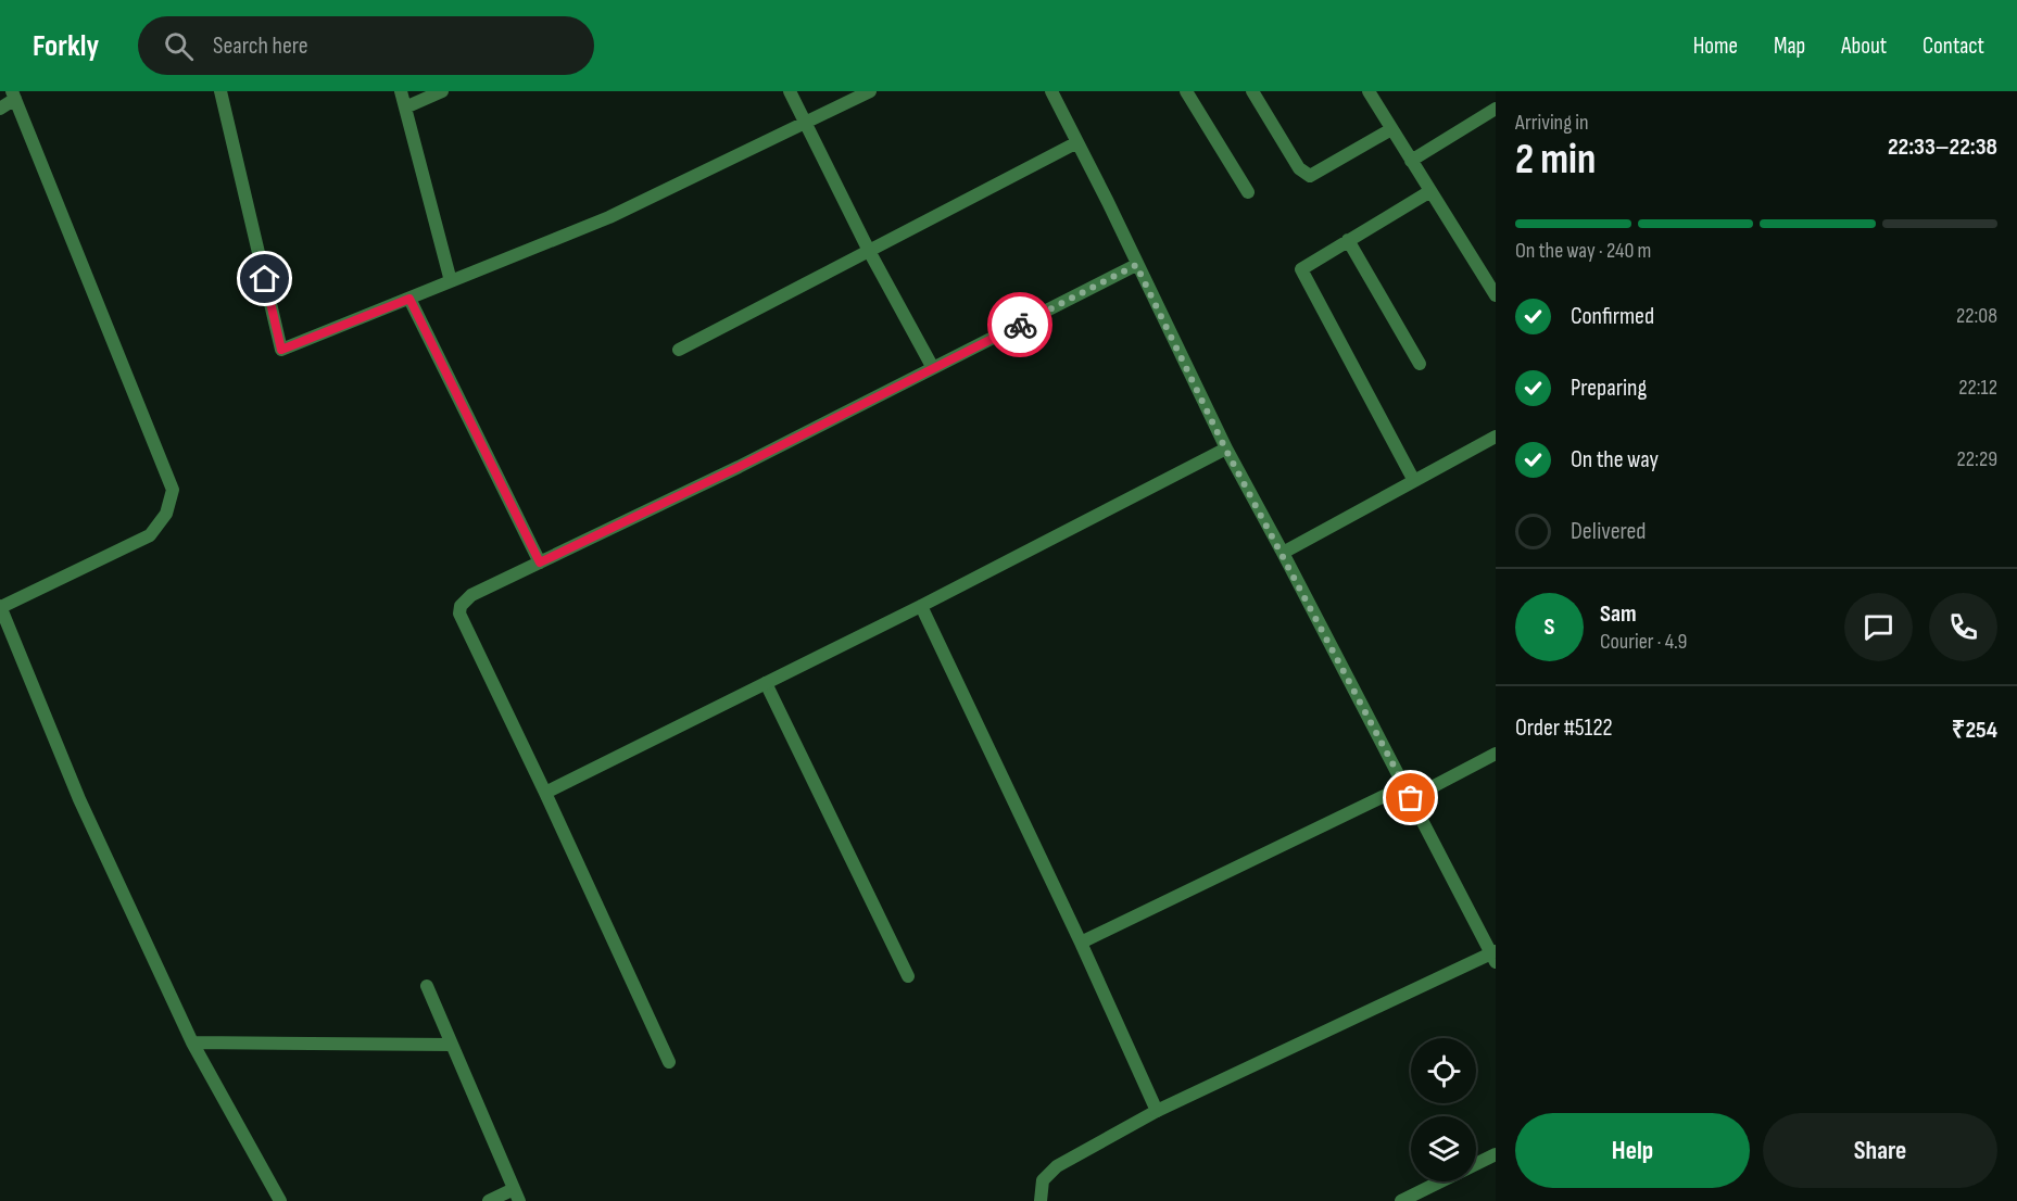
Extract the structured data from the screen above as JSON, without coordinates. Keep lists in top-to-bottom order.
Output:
{
  "page": {
    "header": "Forkly",
    "search": "Search here",
    "nav": [
      "Home",
      "Map",
      "About",
      "Contact"
    ],
    "heading": ["2 min", "Arriving in", "22:33–22:38"],
    "panel": [
      "Sam",
      "Courier · 4.9",
      "Order #5122",
      "₹254"
    ],
    "bar": "On the way · 240 m",
    "list": [
      ["Confirmed", "22:08"],
      ["Preparing", "22:12"],
      ["On the way", "22:29"],
      "Delivered"
    ],
    "round": "S",
    "buttons": ["Help", "Share"]
  }
}
